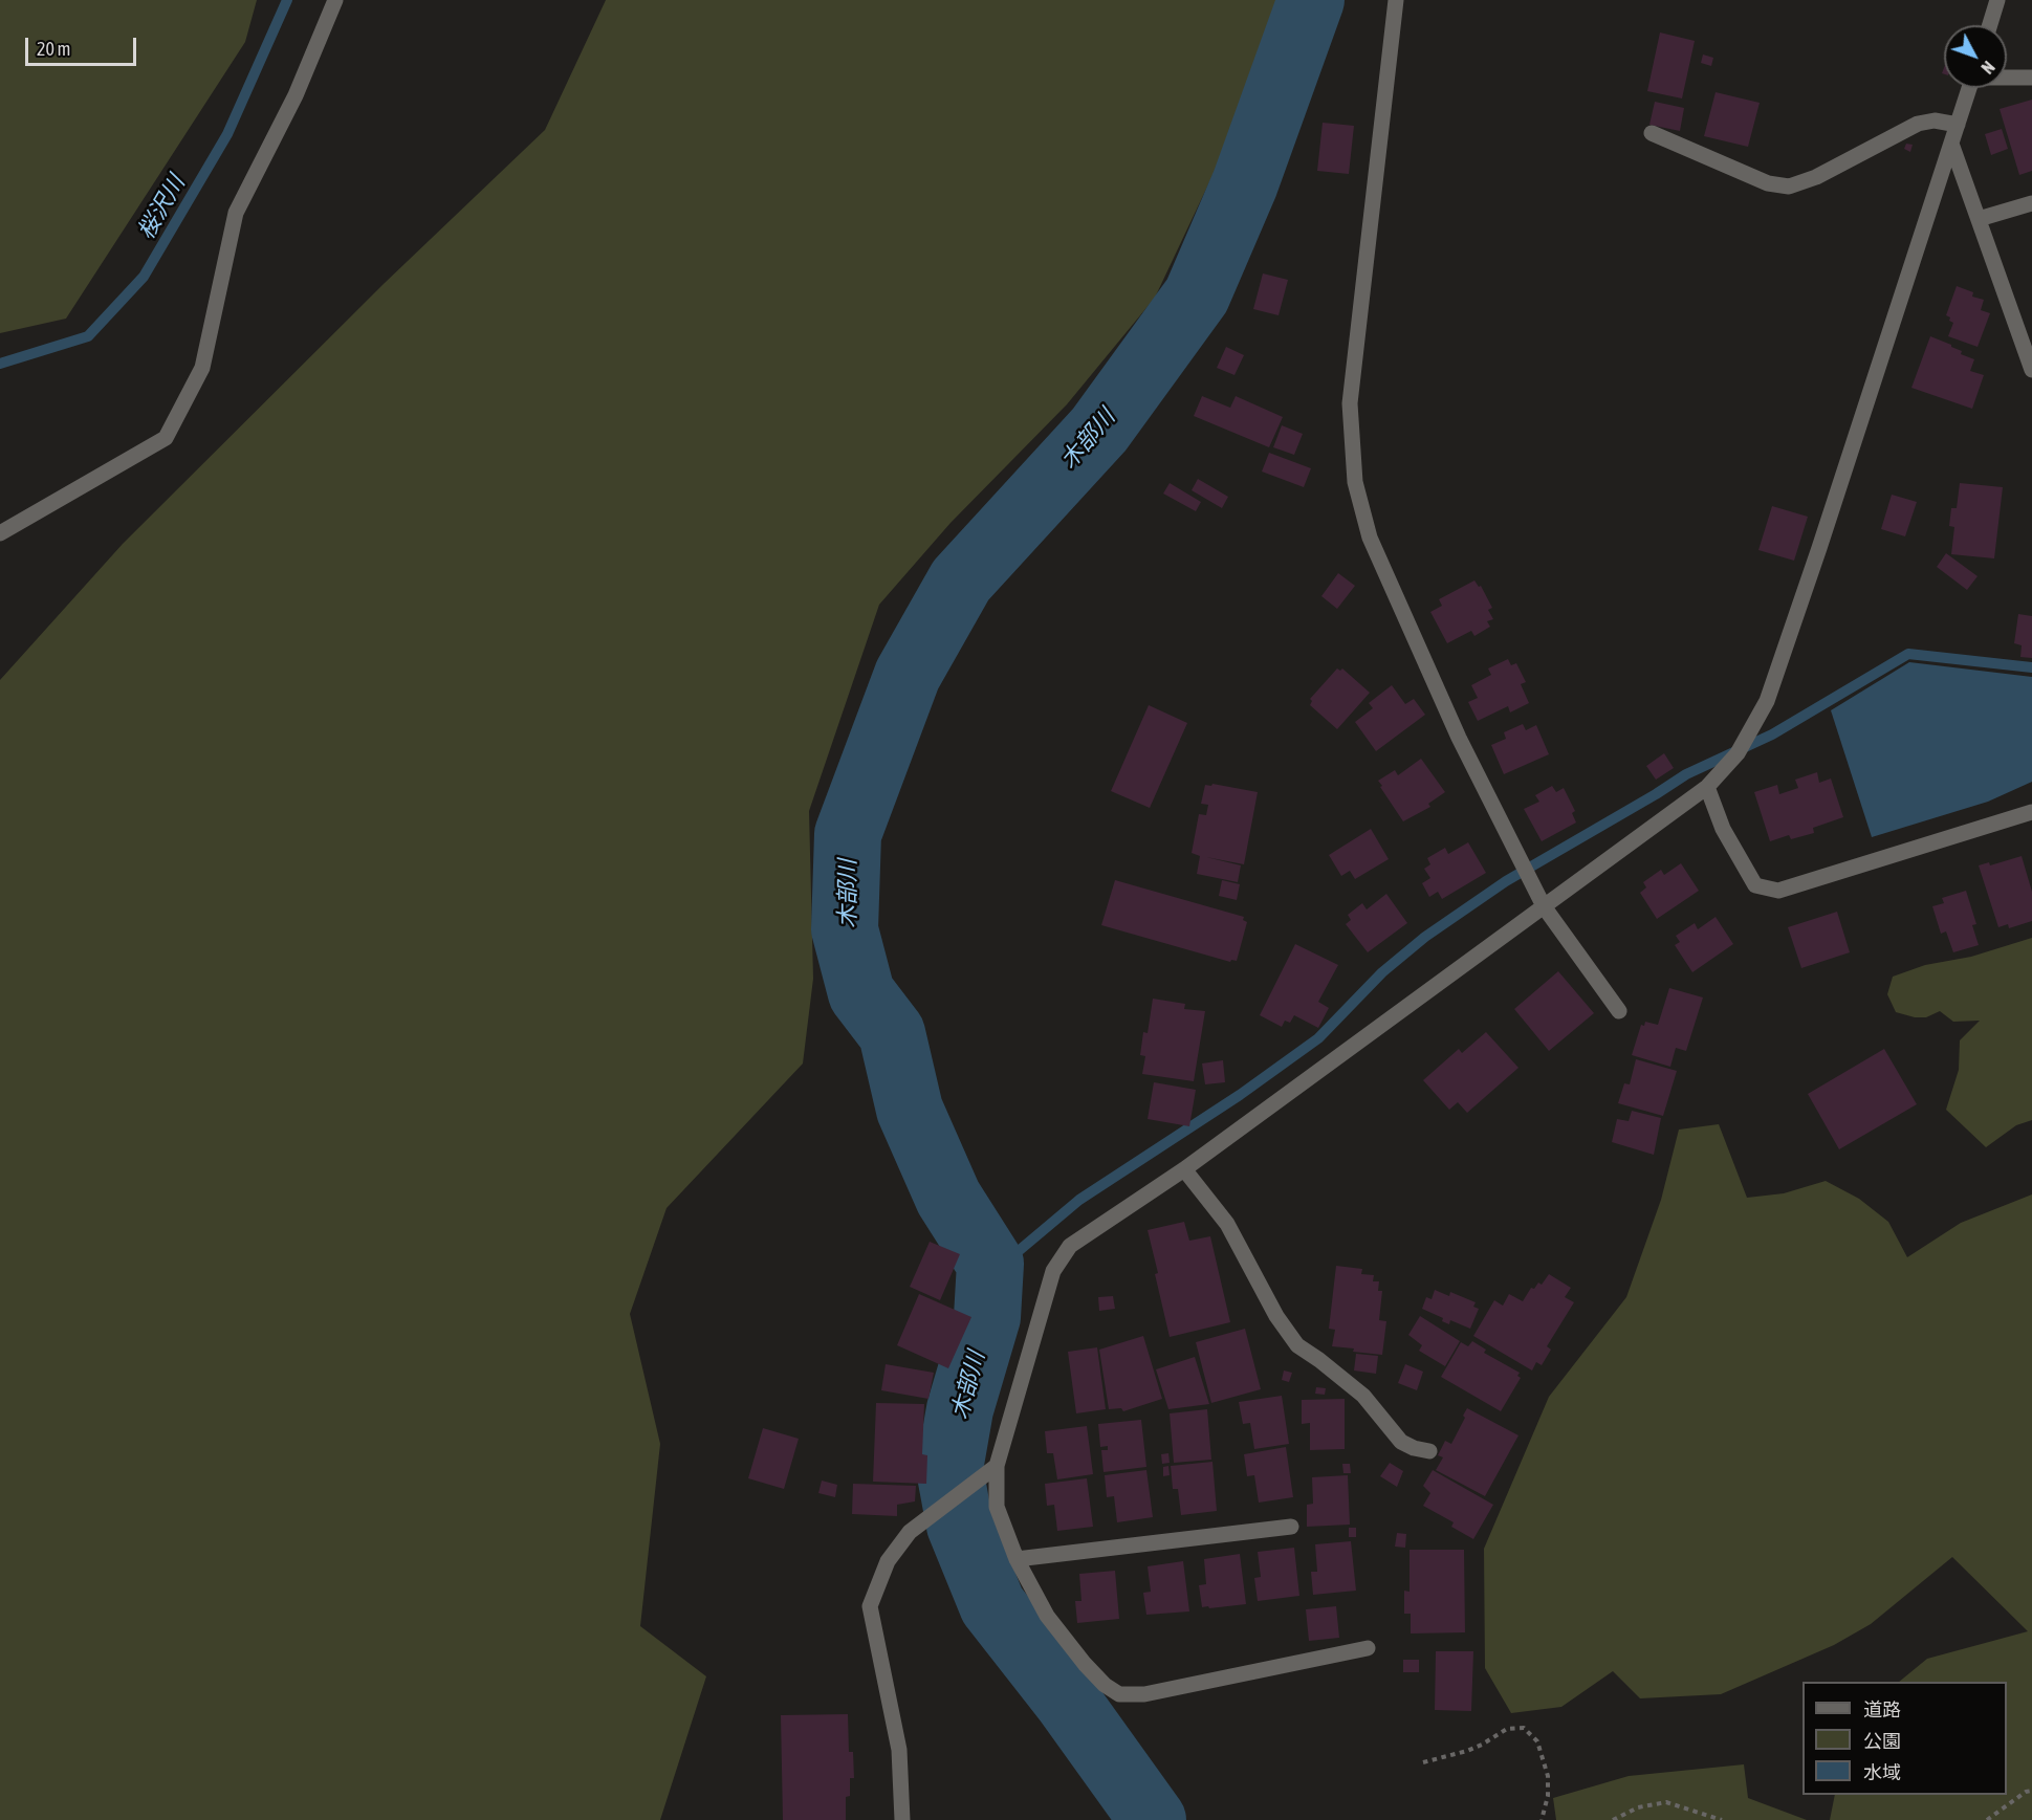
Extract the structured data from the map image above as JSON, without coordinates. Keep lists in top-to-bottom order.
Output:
{
  "water": ["桜沢川", "木部川"],
  "legend": ["道路", "公園", "水域"],
  "scale_bar": "20 m",
  "north": "bottom right"
}
